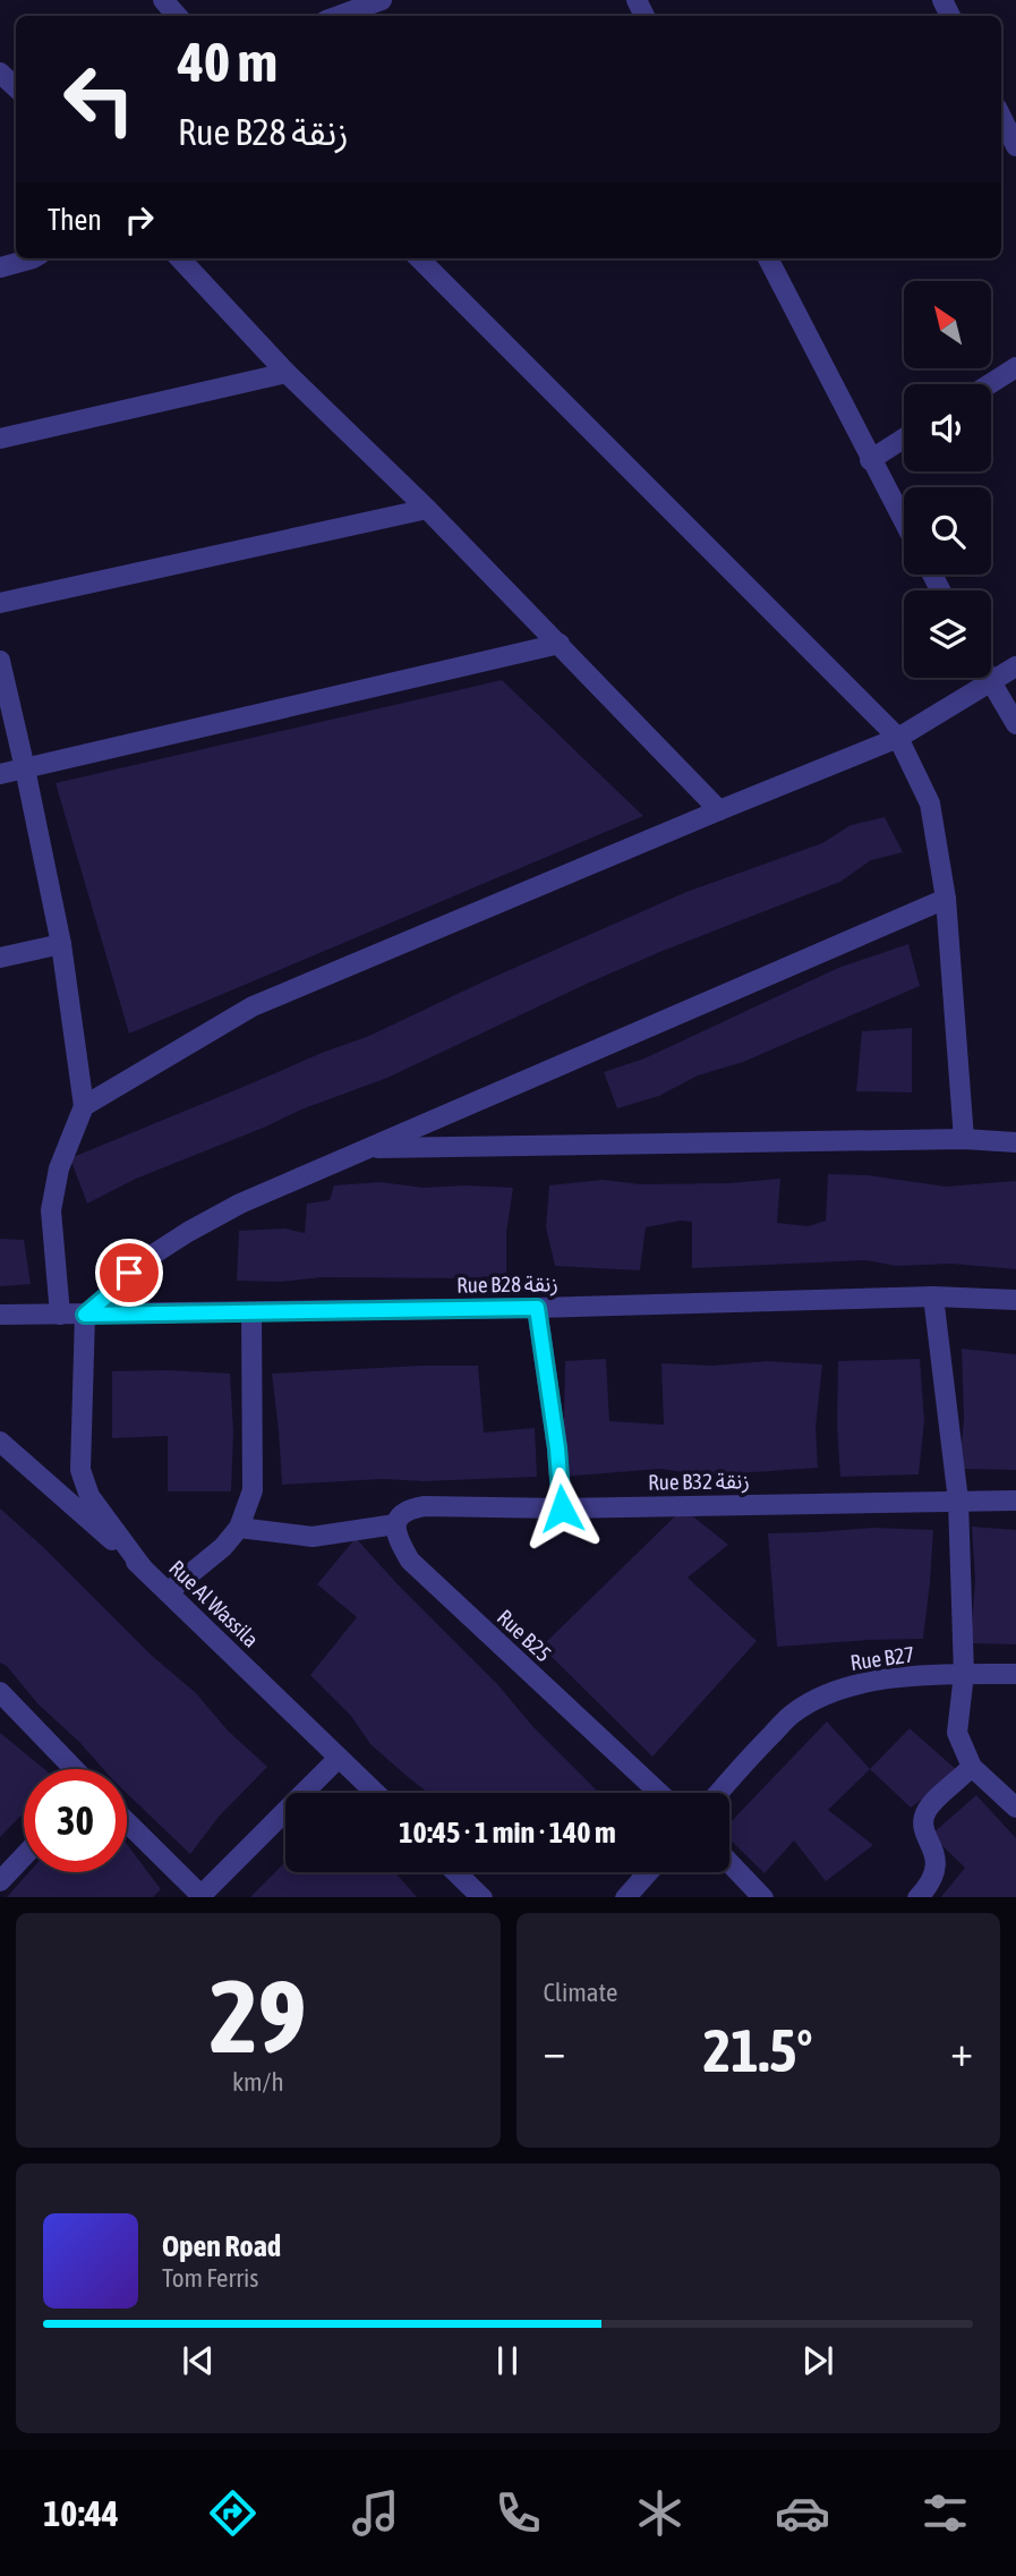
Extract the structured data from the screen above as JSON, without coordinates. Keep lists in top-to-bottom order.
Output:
{
  "streets": {
    "street": [
      "Rue B28 زنقة",
      "Rue B32 زنقة",
      "Rue Al Wassila",
      "Rue B25",
      "Rue B27"
    ]
  },
  "crossings": [
    ["Rue B32 زنقة", "Rue B25"]
  ],
  "north": "top left",
  "page": {
    "turn": ["40 m", "Rue B28 زنقة"],
    "then": "Then",
    "limit": "30",
    "trip": "10:45 · 1 min · 140 m",
    "tile": [
      ["29", "km/h"],
      "Climate"
    ],
    "heat": ["−", "21.5°", "+"],
    "song": ["Open Road", "Tom Ferris"],
    "tabs": "10:44"
  }
}
